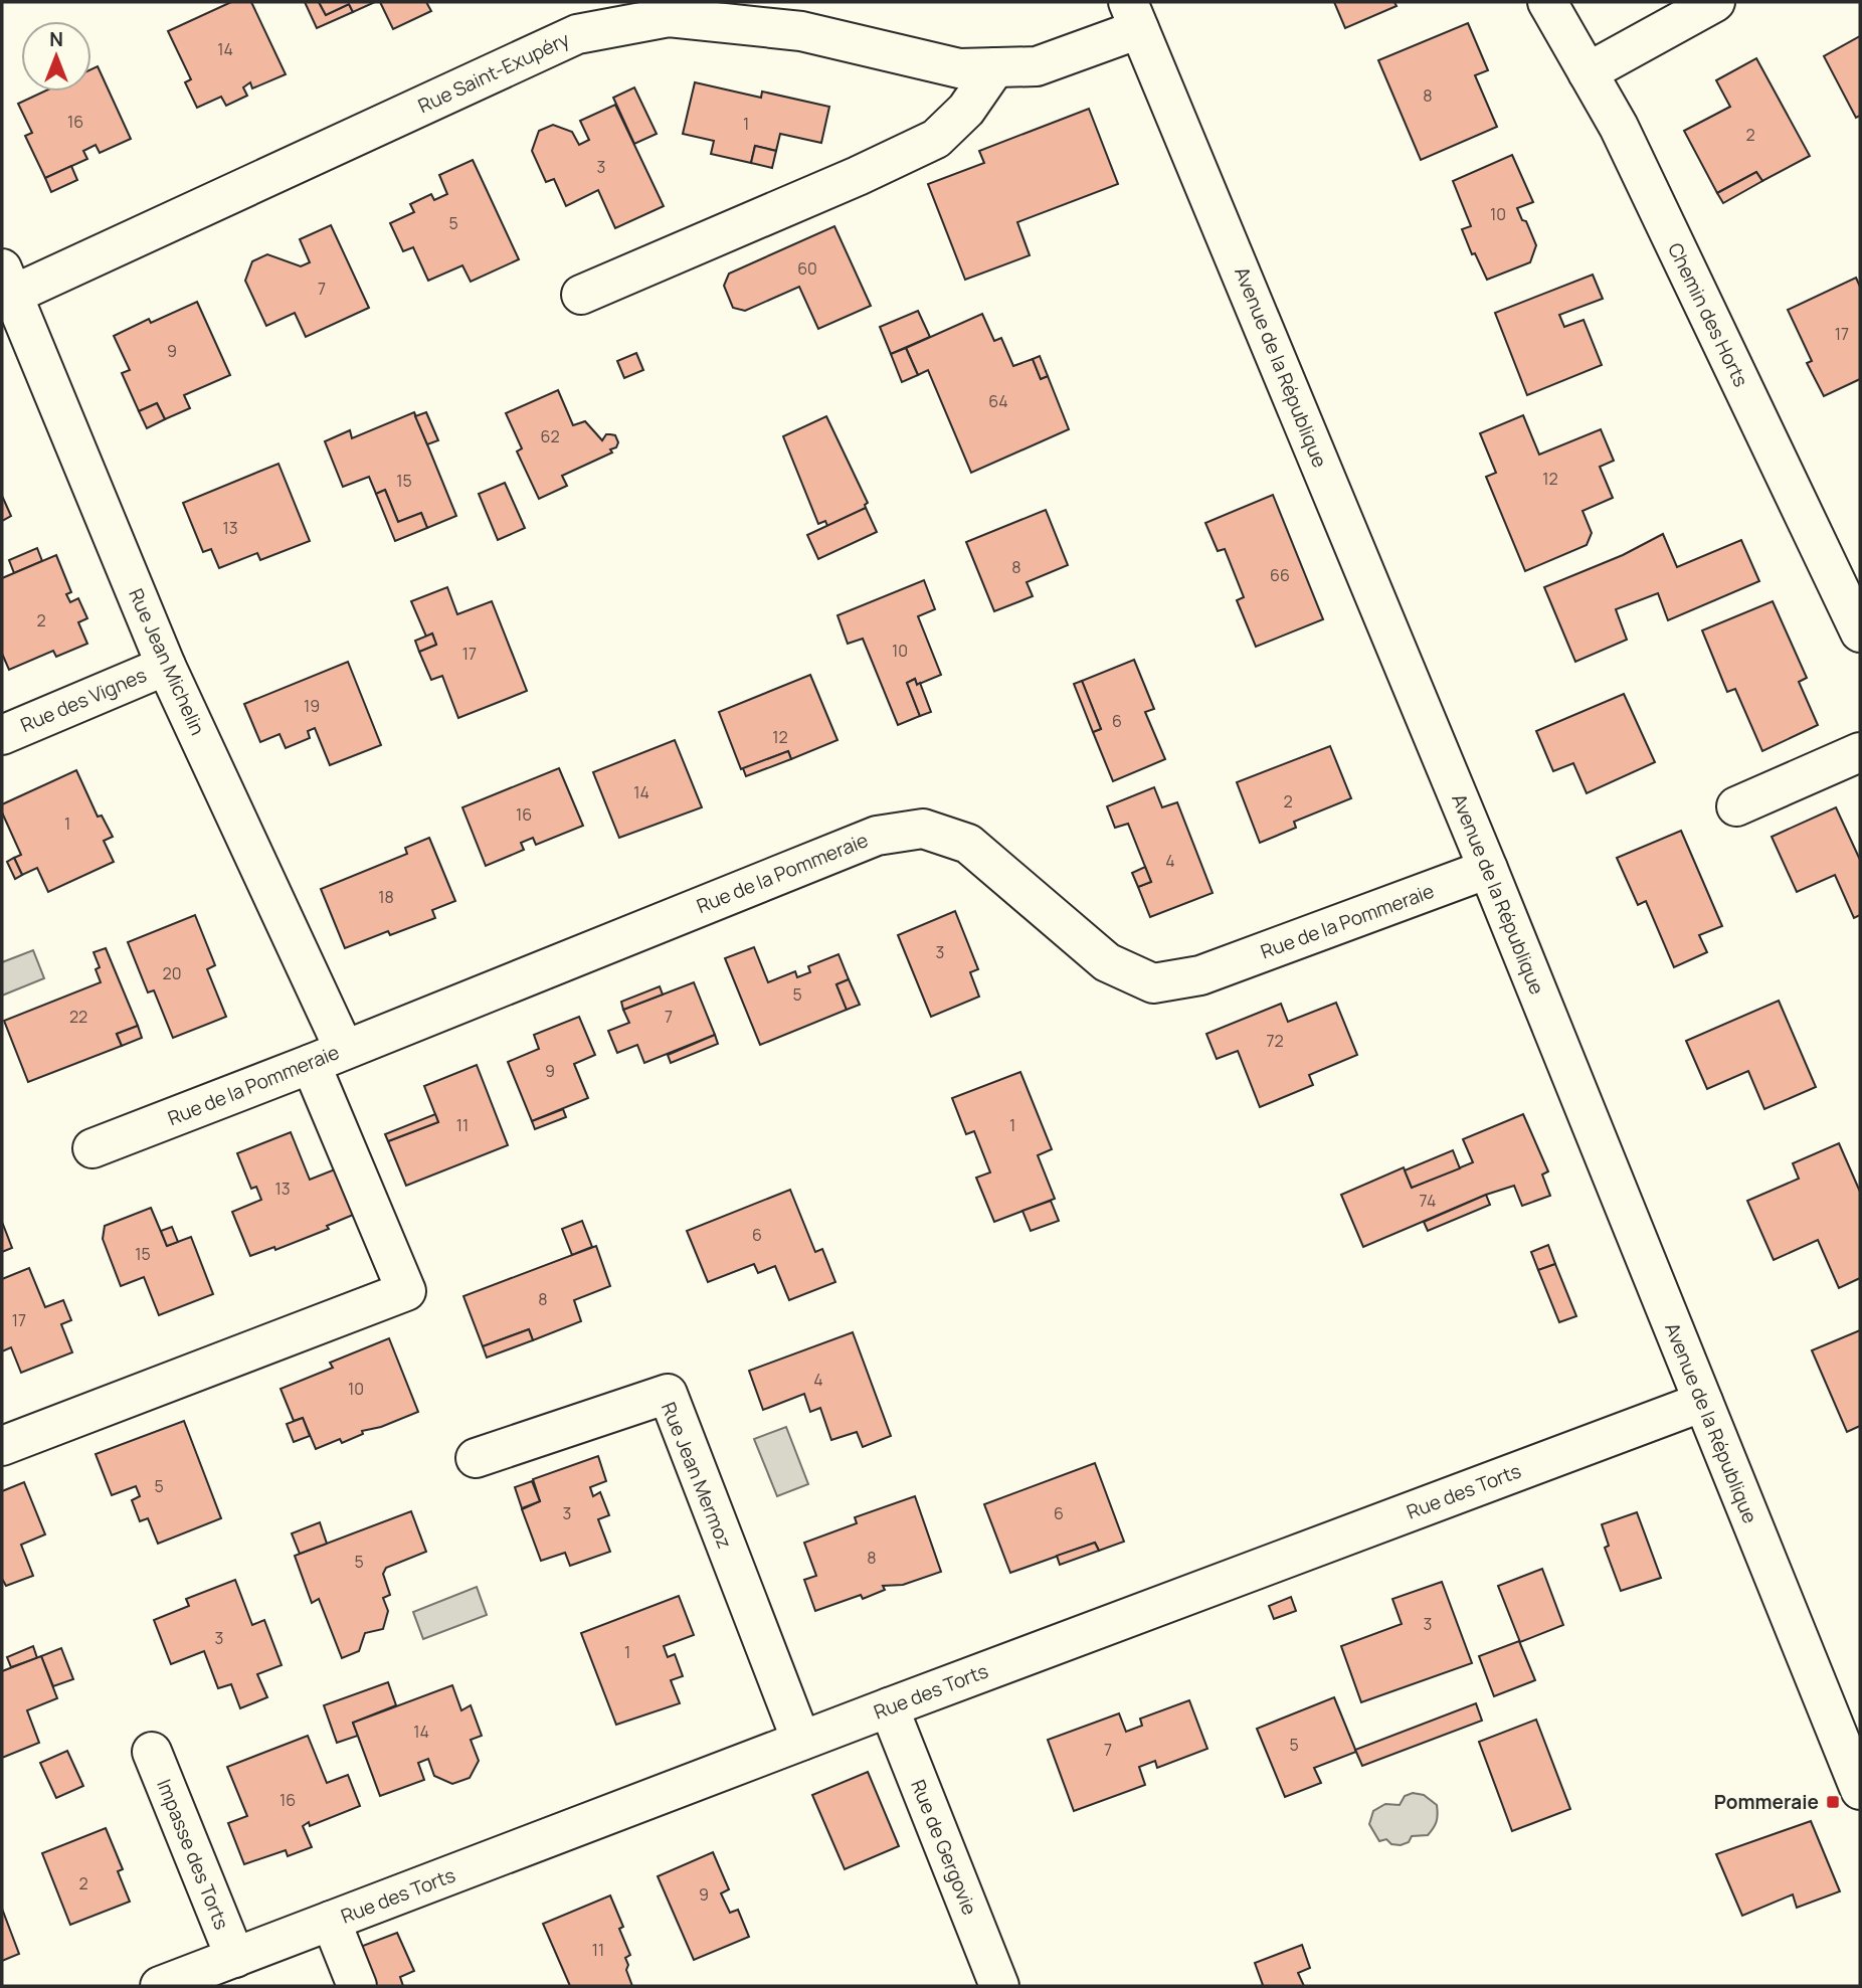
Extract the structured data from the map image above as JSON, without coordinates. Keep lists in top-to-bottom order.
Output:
{
  "streets": {
    "street": [
      "Rue Saint-Exupéry",
      "Chemin des Horts",
      "Avenue de la République",
      "Rue Jean Michelin",
      "Rue des Vignes",
      "Rue de la Pommeraie",
      "Rue Jean Mermoz",
      "Rue des Torts",
      "Rue de Gergovie",
      "Impasse des Torts"
    ]
  },
  "crossings": [
    ["Rue Saint-Exupéry", "Avenue de la République"],
    ["Rue Saint-Exupéry", "Rue Jean Michelin"],
    ["Avenue de la République", "Rue de la Pommeraie"],
    ["Avenue de la République", "Rue des Torts"],
    ["Rue Jean Michelin", "Rue des Vignes"],
    ["Rue Jean Michelin", "Rue de la Pommeraie"],
    ["Rue Jean Mermoz", "Rue des Torts"],
    ["Rue des Torts", "Rue de Gergovie"],
    ["Rue des Torts", "Impasse des Torts"]
  ],
  "places": {
    "transit": ["Pommeraie"]
  },
  "house_numbers": [
    "14",
    "8",
    "16",
    "1",
    "2",
    "3",
    "10",
    "5",
    "60",
    "7",
    "17",
    "9",
    "64",
    "62",
    "12",
    "15",
    "13",
    "8",
    "66",
    "2",
    "10",
    "17",
    "19",
    "6",
    "12",
    "14",
    "2",
    "16",
    "1",
    "4",
    "18",
    "3",
    "20",
    "5",
    "22",
    "7",
    "72",
    "9",
    "11",
    "1",
    "13",
    "74",
    "6",
    "15",
    "8",
    "17",
    "4",
    "10",
    "5",
    "3",
    "6",
    "8",
    "5",
    "3",
    "3",
    "1",
    "14",
    "5",
    "7",
    "16",
    "2",
    "9",
    "11"
  ],
  "north": "top"
}
